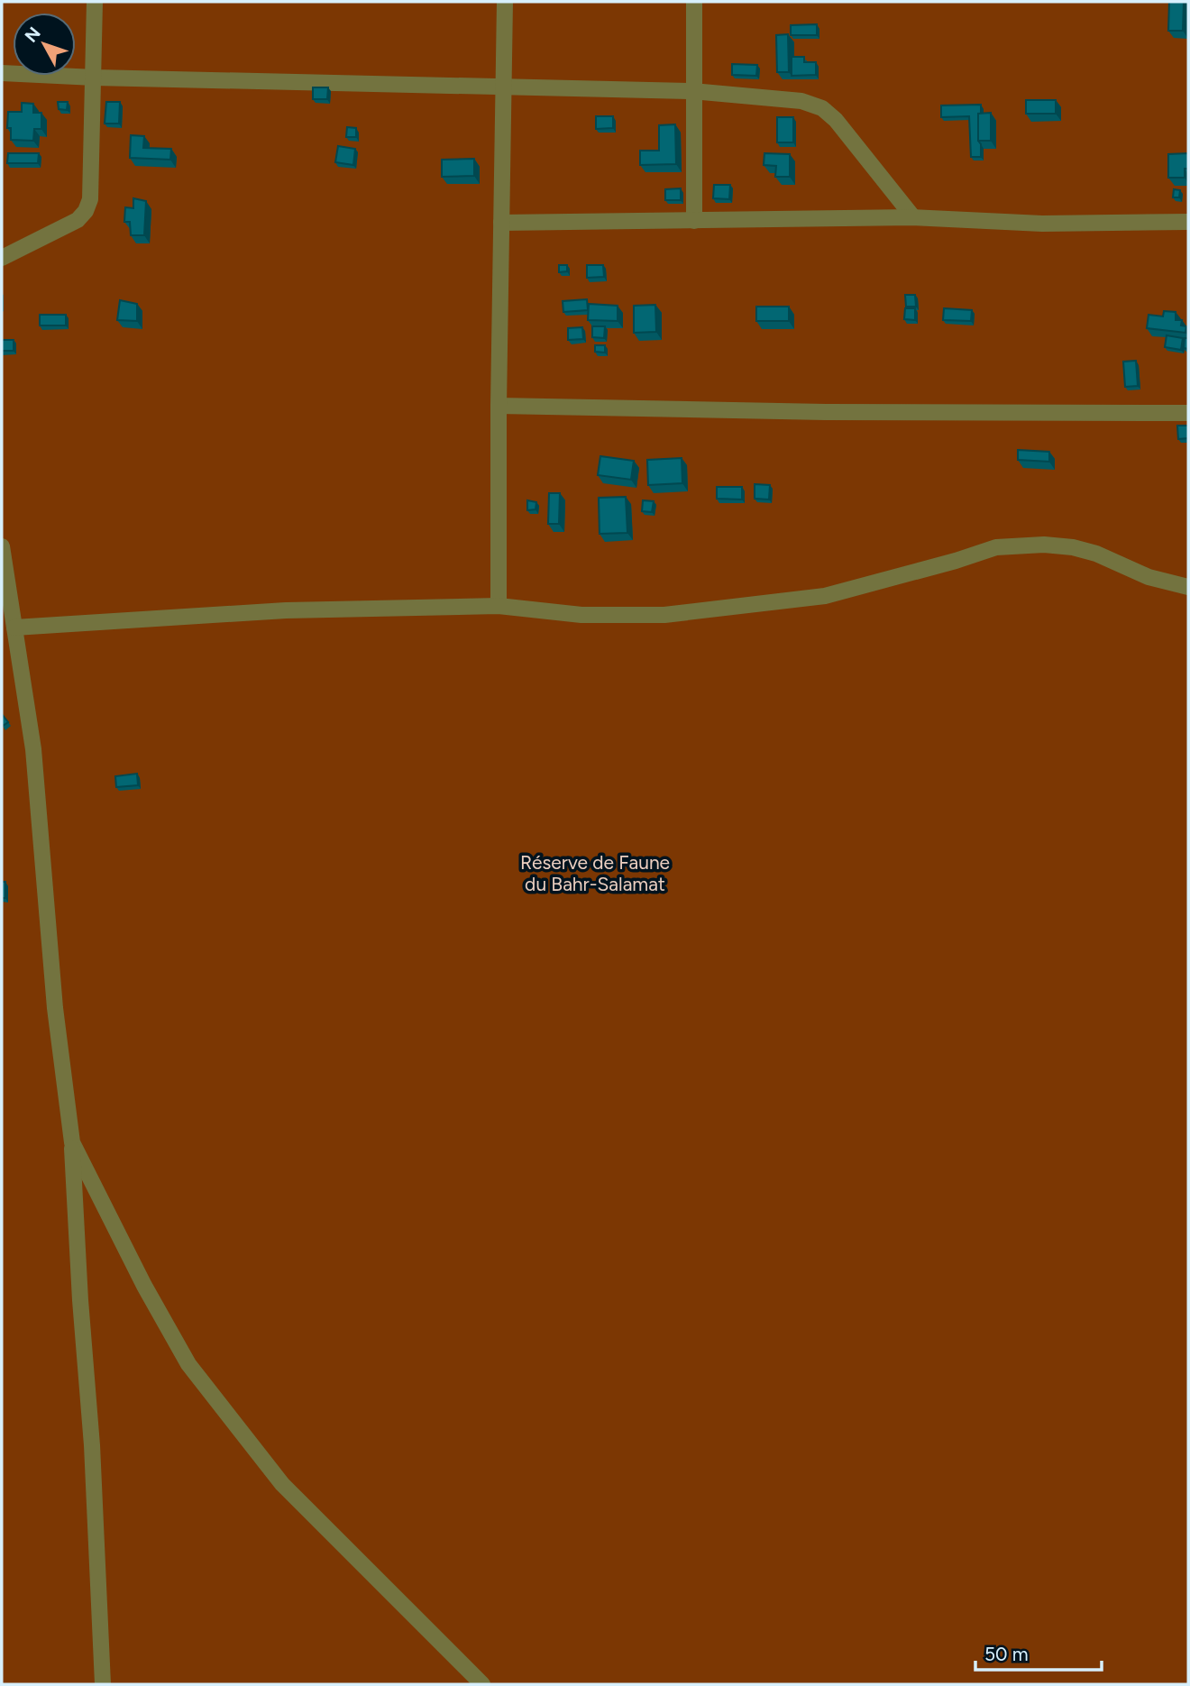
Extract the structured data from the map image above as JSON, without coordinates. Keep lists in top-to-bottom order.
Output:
{
  "parks": ["Réserve de Faune du Bahr-Salamat"],
  "scale_bar": "50 m",
  "north": "top left"
}
